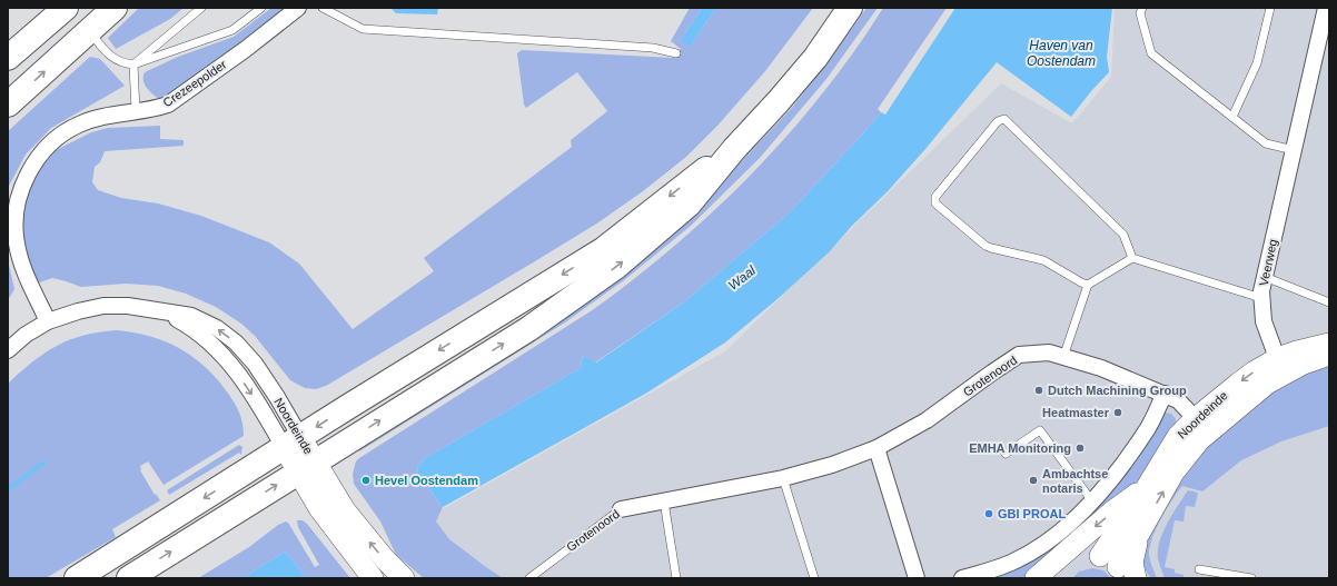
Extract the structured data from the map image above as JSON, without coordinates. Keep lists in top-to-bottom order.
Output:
{
  "streets": {
    "main road": ["Noordeinde"],
    "street": ["Crezeepolder", "Veerweg", "Grotenoord"]
  },
  "crossings": [
    ["Crezeepolder", "Noordeinde"],
    ["Veerweg", "Noordeinde"],
    ["Grotenoord", "Noordeinde"]
  ],
  "water": ["Haven van Oostendam", "Waal"],
  "places": [
    "Dutch Machining Group",
    "Heatmaster",
    "EMHA Monitoring",
    "Hevel Oostendam",
    "Ambachtse notaris",
    "GBI PROAL"
  ]
}
